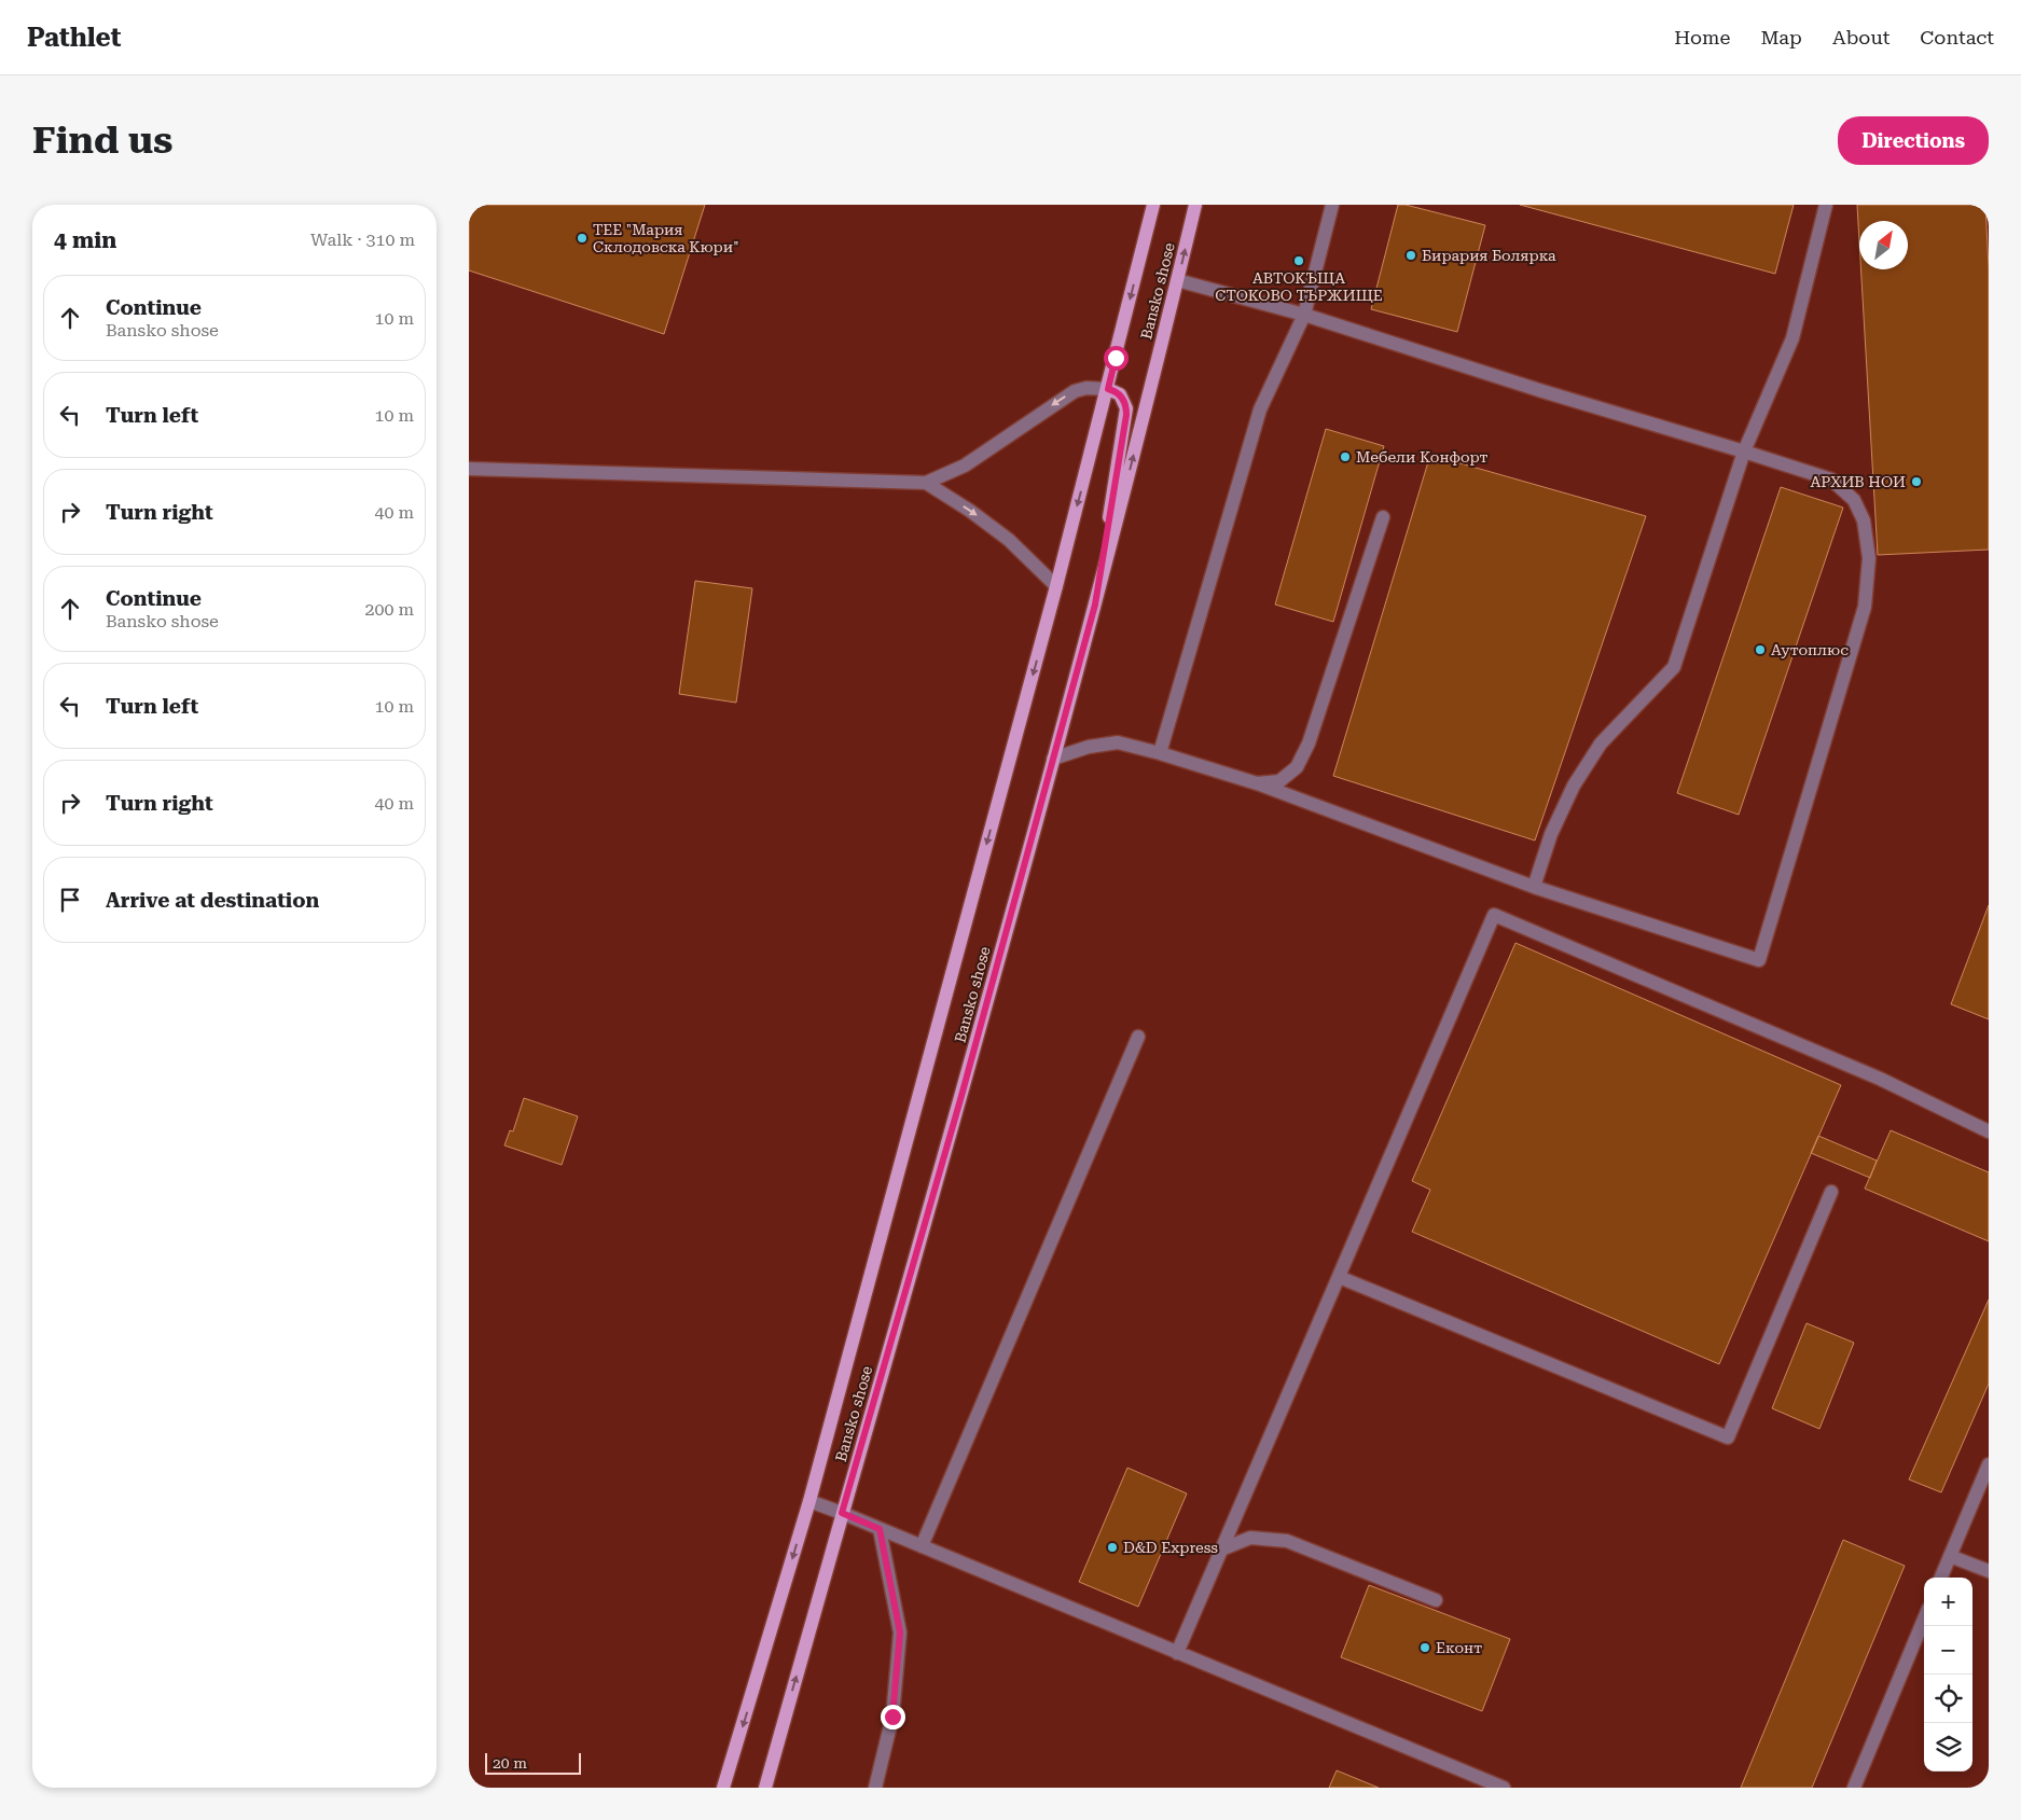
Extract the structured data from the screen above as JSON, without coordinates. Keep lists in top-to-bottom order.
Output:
{
  "streets": {
    "main road": ["Bansko shose"]
  },
  "places": [
    "ТЕЕ \"Мария Склодовска Кюри\"",
    "Бирария Болярка",
    "АВТОКЪЩА СТОКОВО ТЪРЖИЩЕ",
    "Мебели Конфорт",
    "АРХИВ НОИ",
    "Аутоплюс",
    "D&D Express",
    "Еконт"
  ],
  "scale_bar": "20 m",
  "north": "top right",
  "page": {
    "header": "Pathlet",
    "nav": [
      "Home",
      "Map",
      "About",
      "Contact"
    ],
    "buttons": "Directions",
    "title": "Find us",
    "heading": ["4 min", "Walk · 310 m"],
    "list": [
      ["Continue", "Bansko shose", "10 m"],
      ["Turn left", "10 m"],
      ["Turn right", "40 m"],
      ["Continue", "Bansko shose", "200 m"],
      ["Turn left", "10 m"],
      ["Turn right", "40 m"],
      "Arrive at destination"
    ],
    "map_buttons": ["+", "−"],
    "scale": "20 m"
  }
}
